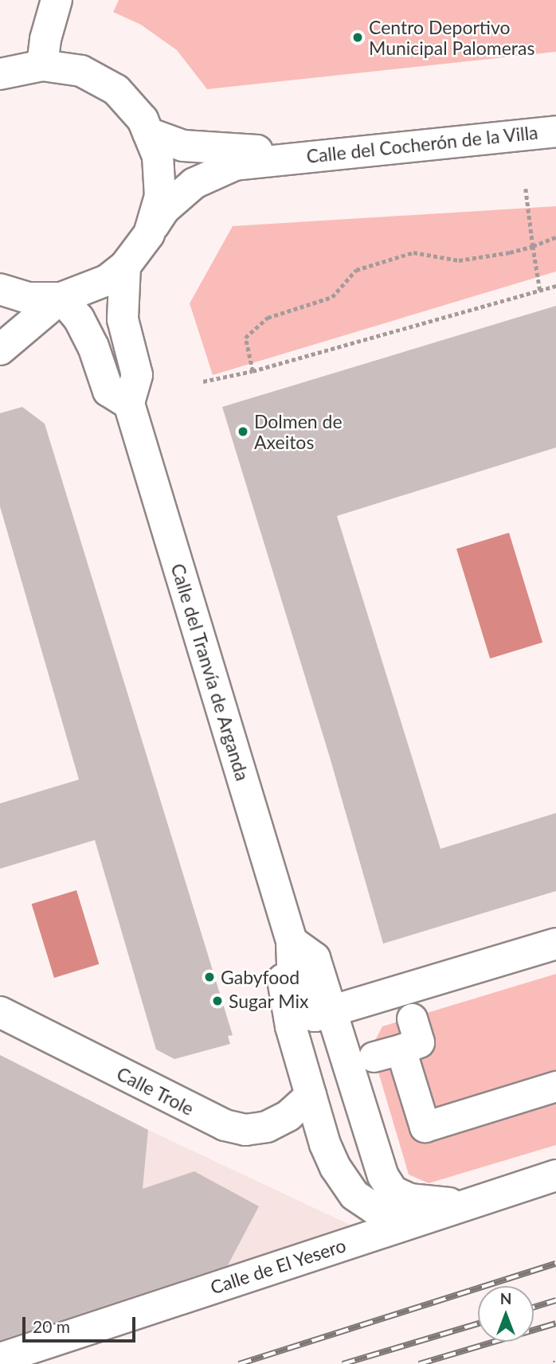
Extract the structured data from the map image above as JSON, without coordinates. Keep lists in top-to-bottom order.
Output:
{
  "streets": {
    "street": [
      "Calle del Cocherón de la Villa",
      "Calle del Tranvía de Arganda",
      "Calle Trole",
      "Calle de El Yesero"
    ]
  },
  "places": [
    "Centro Deportivo Municipal Palomeras",
    "Dolmen de Axeitos",
    "Gabyfood",
    "Sugar Mix"
  ],
  "scale_bar": "20 m",
  "north": "top"
}
